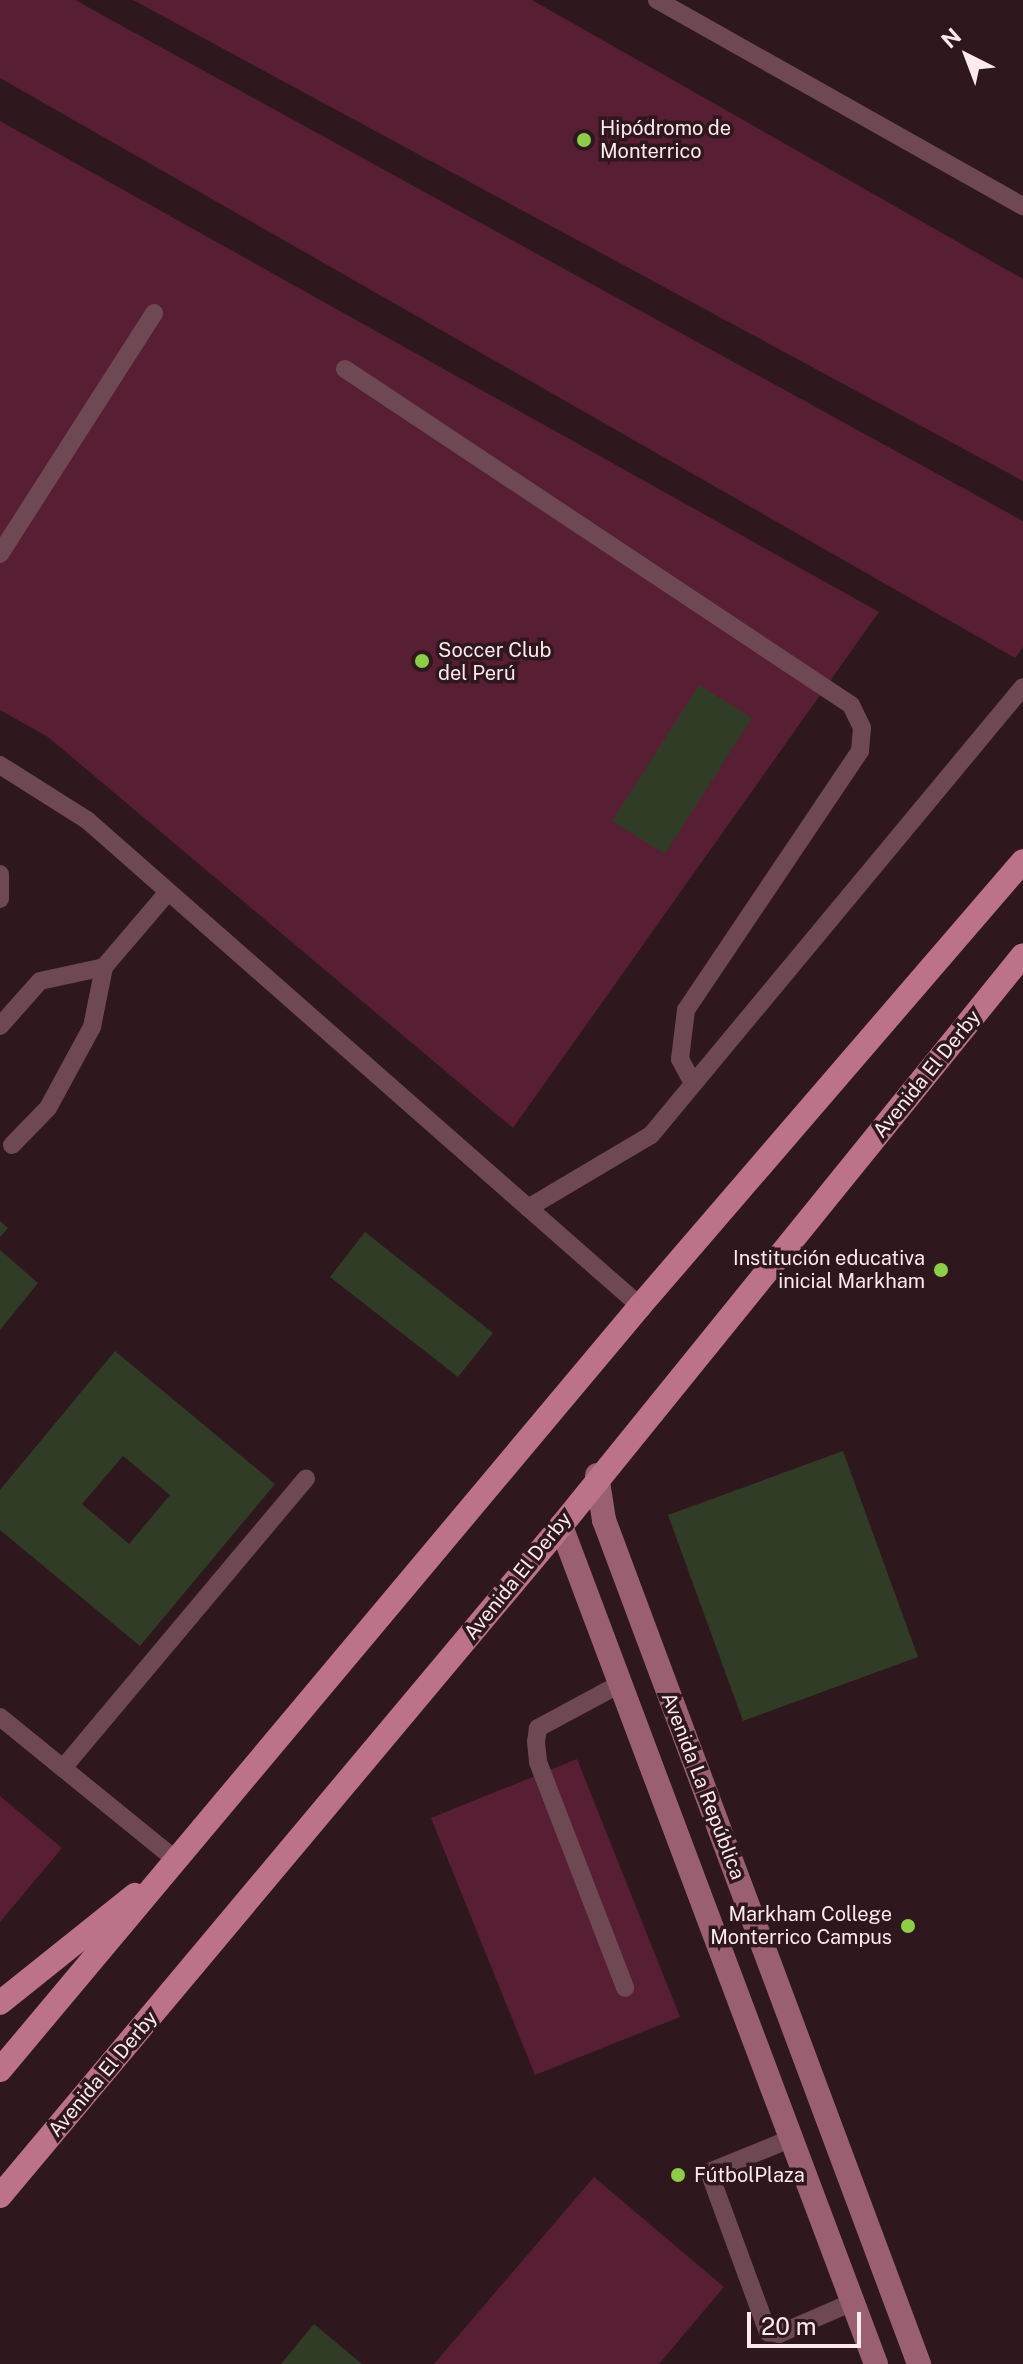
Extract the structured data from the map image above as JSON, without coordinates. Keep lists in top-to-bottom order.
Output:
{
  "streets": {
    "main road": ["Avenida El Derby"],
    "street": ["Avenida La República"]
  },
  "crossings": [
    ["Avenida El Derby", "Avenida La República"]
  ],
  "places": [
    "Hipódromo de Monterrico",
    "Soccer Club del Perú",
    "Institución educativa inicial Markham",
    "Markham College Monterrico Campus",
    "FútbolPlaza"
  ],
  "scale_bar": "20 m",
  "north": "top left"
}
